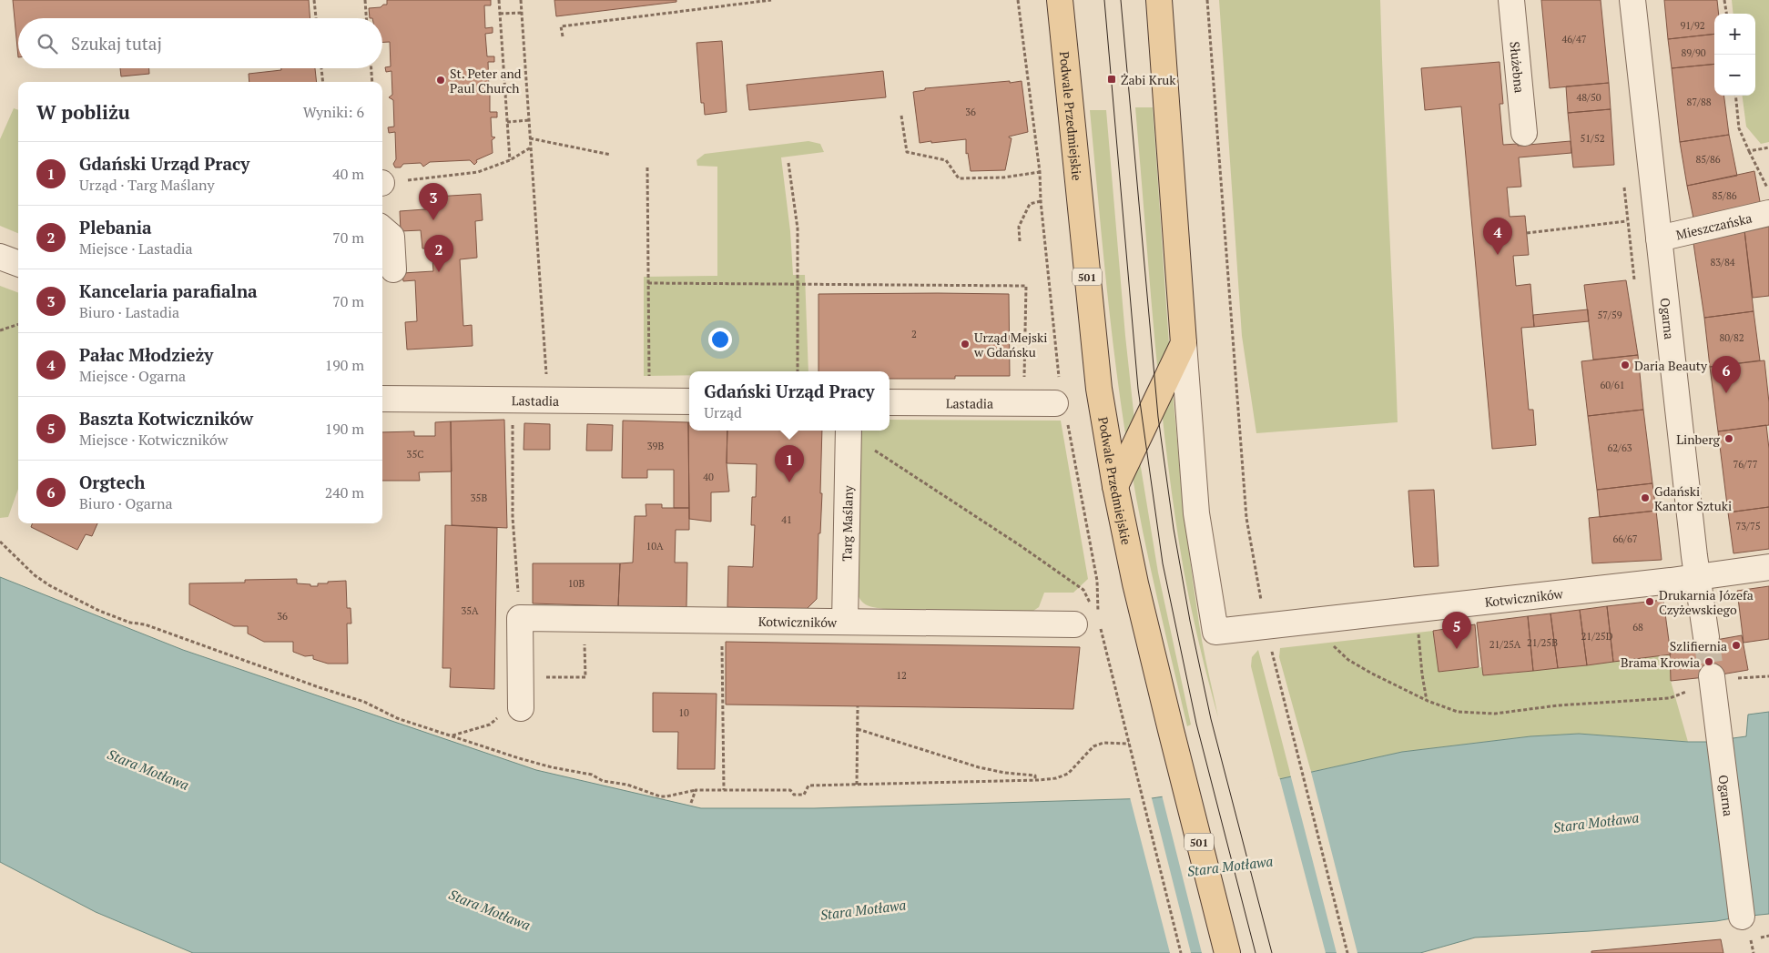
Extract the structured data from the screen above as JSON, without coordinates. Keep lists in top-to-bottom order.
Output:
{
  "streets": {
    "main road": ["Podwale Przedmiejskie", "501"],
    "street": [
      "Służebna",
      "Mieszczańska",
      "Ogarna",
      "Lastadia",
      "Targ Maślany",
      "Kotwiczników"
    ]
  },
  "crossings": [
    ["Mieszczańska", "Ogarna"],
    ["Ogarna", "Kotwiczników"],
    ["Targ Maślany", "Kotwiczników"]
  ],
  "water": ["Stara Motława"],
  "places": {
    "transit": ["Żabi Kruk"],
    "other": [
      "St. Peter and Paul Church",
      "Urząd Mejski w Gdańsku",
      "Daria Beauty",
      "Linberg",
      "Gdański Kantor Sztuki",
      "Drukarnia Józefa Czyżewskiego",
      "Szlifiernia",
      "Brama Krowia"
    ]
  },
  "house_numbers": [
    "91/92",
    "46/47",
    "89/90",
    "48/50",
    "87/88",
    "36",
    "51/52",
    "85/86",
    "85/86",
    "83/84",
    "57/59",
    "2",
    "80/82",
    "60/61",
    "39B",
    "62/63",
    "35C",
    "76/77",
    "40",
    "35B",
    "41",
    "73/75",
    "66/67",
    "10A",
    "10B",
    "35A",
    "36",
    "68",
    "21/25D",
    "21/25B",
    "21/25A",
    "12",
    "10"
  ],
  "page": {
    "map_buttons": ["+", "−"],
    "search": "Szukaj tutaj",
    "heading": ["W pobliżu", "Wyniki: 6"],
    "list": [
      {
        "mark": "1",
        "name": "Gdański Urząd Pracy",
        "note": "Urząd · Targ Maślany",
        "value": "40 m"
      },
      {
        "mark": "2",
        "name": "Plebania",
        "note": "Miejsce · Lastadia",
        "value": "70 m"
      },
      {
        "mark": "3",
        "name": "Kancelaria parafialna",
        "note": "Biuro · Lastadia",
        "value": "70 m"
      },
      {
        "mark": "4",
        "name": "Pałac Młodzieży",
        "note": "Miejsce · Ogarna",
        "value": "190 m"
      },
      {
        "mark": "5",
        "name": "Baszta Kotwiczników",
        "note": "Miejsce · Kotwiczników",
        "value": "190 m"
      },
      {
        "mark": "6",
        "name": "Orgtech",
        "note": "Biuro · Ogarna",
        "value": "240 m"
      }
    ],
    "pins": [
      "3",
      "4",
      "2",
      "6",
      "1",
      "5"
    ],
    "popup": ["Gdański Urząd Pracy", "Urząd"]
  }
}
